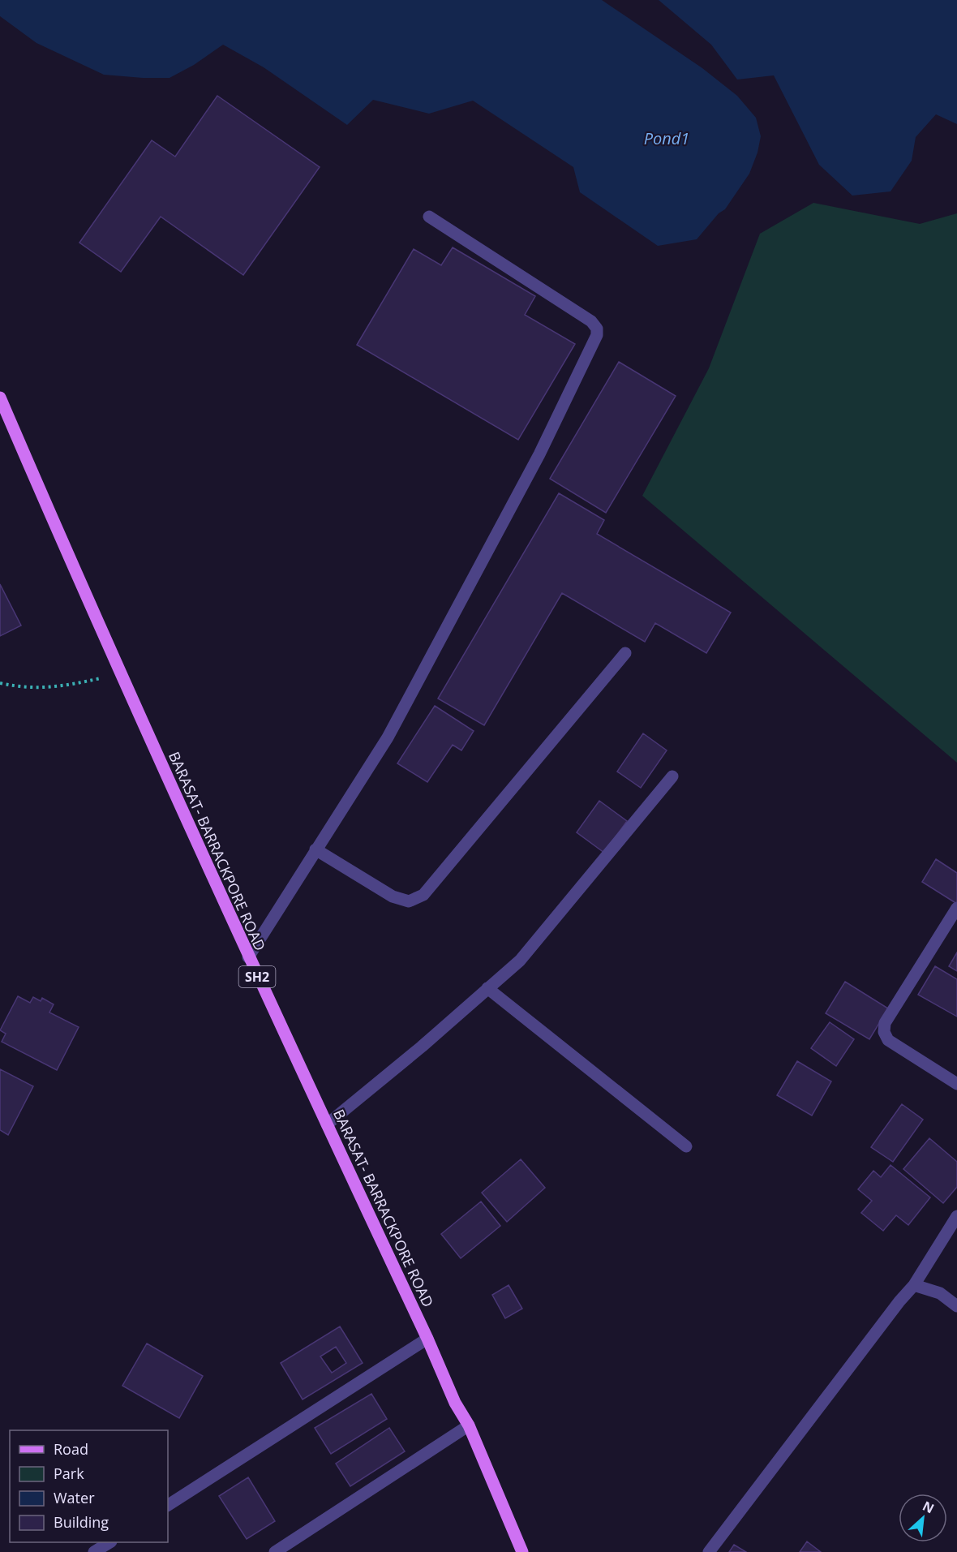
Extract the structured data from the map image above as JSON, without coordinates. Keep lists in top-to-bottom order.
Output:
{
  "streets": {
    "main road": ["BARASAT- BARRACKPORE ROAD", "SH2"]
  },
  "water": ["Pond1"],
  "legend": [
    "Road",
    "Park",
    "Water",
    "Building"
  ],
  "north": "top right"
}
